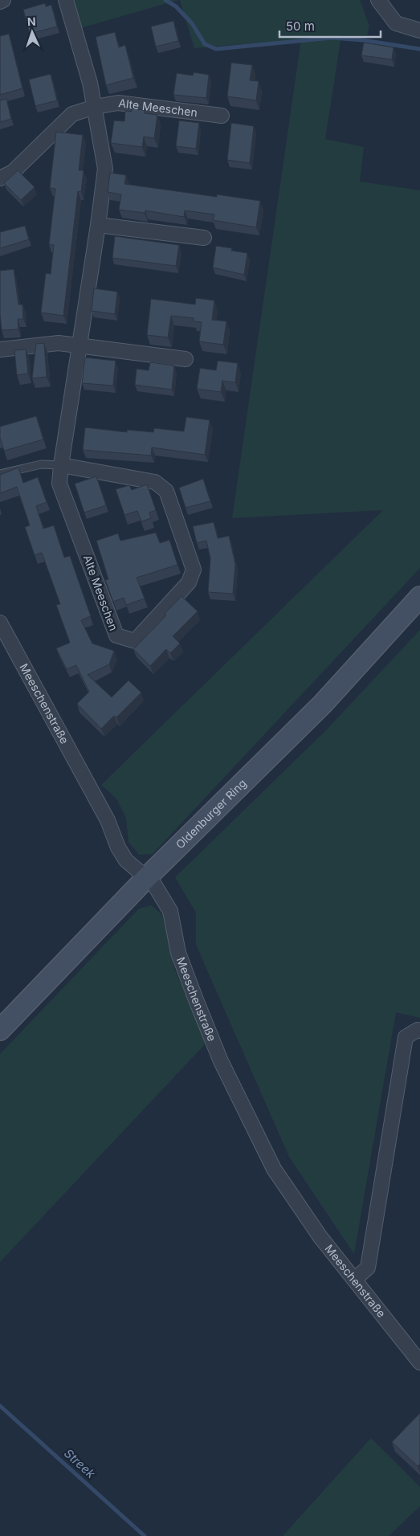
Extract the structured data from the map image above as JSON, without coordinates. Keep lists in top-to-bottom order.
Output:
{
  "streets": {
    "main road": ["Oldenburger Ring"],
    "street": ["Alte Meeschen", "Meeschenstraße"]
  },
  "crossings": [
    ["Meeschenstraße", "Oldenburger Ring"]
  ],
  "water": ["Streek"],
  "scale_bar": "50 m",
  "north": "top"
}
